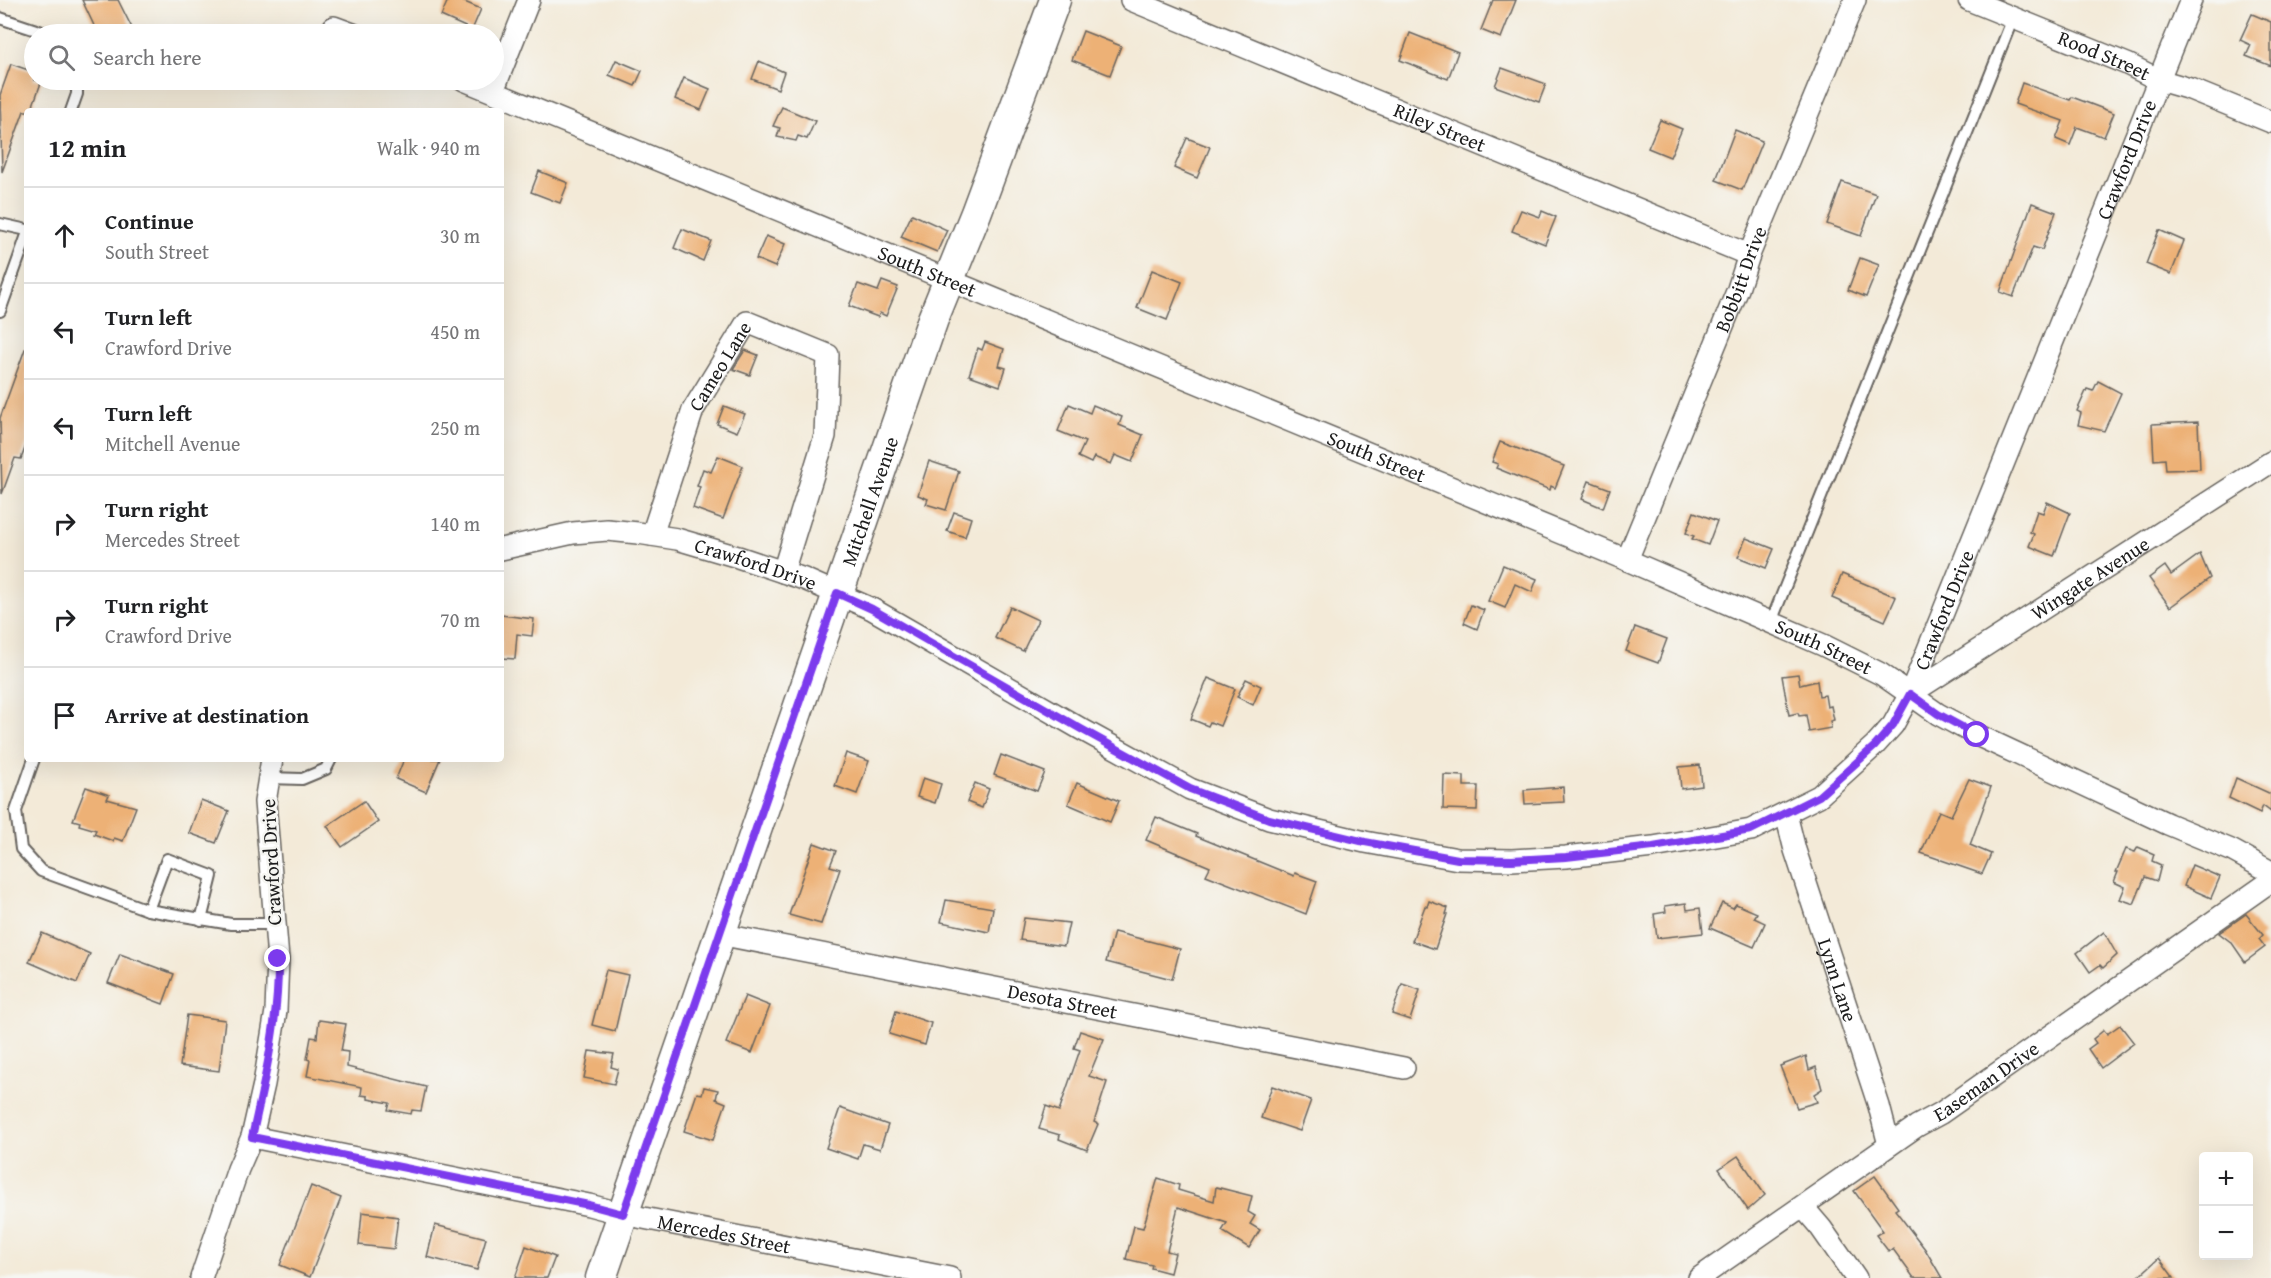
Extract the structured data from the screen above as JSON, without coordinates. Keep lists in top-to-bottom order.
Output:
{
  "streets": {
    "street": [
      "Rood Street",
      "Riley Street",
      "Crawford Drive",
      "South Street",
      "Bobbitt Drive",
      "Cameo Lane",
      "Mitchell Avenue",
      "Wingate Avenue",
      "Lynn Lane",
      "Desota Street",
      "Easeman Drive",
      "Mercedes Street"
    ]
  },
  "crossings": [
    ["Rood Street", "Crawford Drive"],
    ["Riley Street", "Bobbitt Drive"],
    ["Crawford Drive", "South Street"],
    ["Crawford Drive", "Cameo Lane"],
    ["Crawford Drive", "Mitchell Avenue"],
    ["Crawford Drive", "Wingate Avenue"],
    ["Crawford Drive", "Lynn Lane"],
    ["Crawford Drive", "Mercedes Street"],
    ["South Street", "Bobbitt Drive"],
    ["South Street", "Mitchell Avenue"],
    ["South Street", "Wingate Avenue"],
    ["Mitchell Avenue", "Desota Street"],
    ["Mitchell Avenue", "Mercedes Street"],
    ["Lynn Lane", "Easeman Drive"]
  ],
  "page": {
    "search": "Search here",
    "heading": ["12 min", "Walk · 940 m"],
    "list": [
      ["Continue", "South Street", "30 m"],
      ["Turn left", "Crawford Drive", "450 m"],
      ["Turn left", "Mitchell Avenue", "250 m"],
      ["Turn right", "Mercedes Street", "140 m"],
      ["Turn right", "Crawford Drive", "70 m"],
      "Arrive at destination"
    ],
    "map_buttons": ["+", "−"]
  }
}
